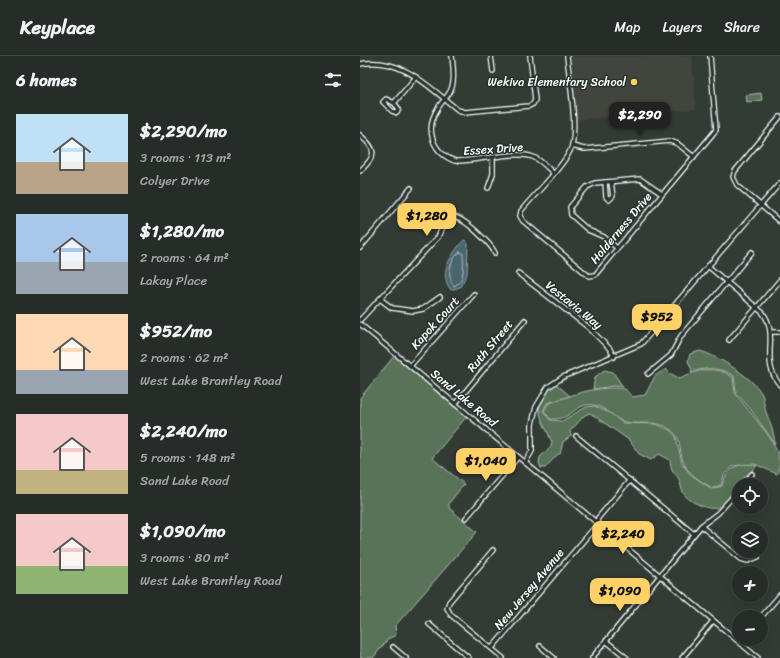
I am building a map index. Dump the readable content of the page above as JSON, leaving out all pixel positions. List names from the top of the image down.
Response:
{
  "streets": {
    "street": [
      "Essex Drive",
      "Holderness Drive",
      "Vestavia Way",
      "Kapok Court",
      "Ruth Street",
      "Sand Lake Road",
      "New Jersey Avenue"
    ]
  },
  "crossings": [
    ["Essex Drive", "Holderness Drive"],
    ["Kapok Court", "Sand Lake Road"],
    ["Ruth Street", "Sand Lake Road"],
    ["Sand Lake Road", "New Jersey Avenue"]
  ],
  "places": ["Wekiva Elementary School"],
  "page": {
    "header": "Keyplace",
    "nav": ["Map", "Layers", "Share"],
    "heading": "6 homes",
    "price": [
      "$2,290",
      "$1,280",
      "$952",
      "$1,040",
      "$2,240",
      "$1,090"
    ],
    "list": [
      {
        "name": "$2,290/mo",
        "note": "3 rooms · 113 m² · Colyer Drive"
      },
      {
        "name": "$1,280/mo",
        "note": "2 rooms · 64 m² · Lakay Place"
      },
      {
        "name": "$952/mo",
        "note": "2 rooms · 62 m² · West Lake Brantley Road"
      },
      {
        "name": "$2,240/mo",
        "note": "5 rooms · 148 m² · Sand Lake Road"
      },
      {
        "name": "$1,090/mo",
        "note": "3 rooms · 80 m² · West Lake Brantley Road"
      }
    ],
    "map_buttons": ["+", "−"]
  }
}
